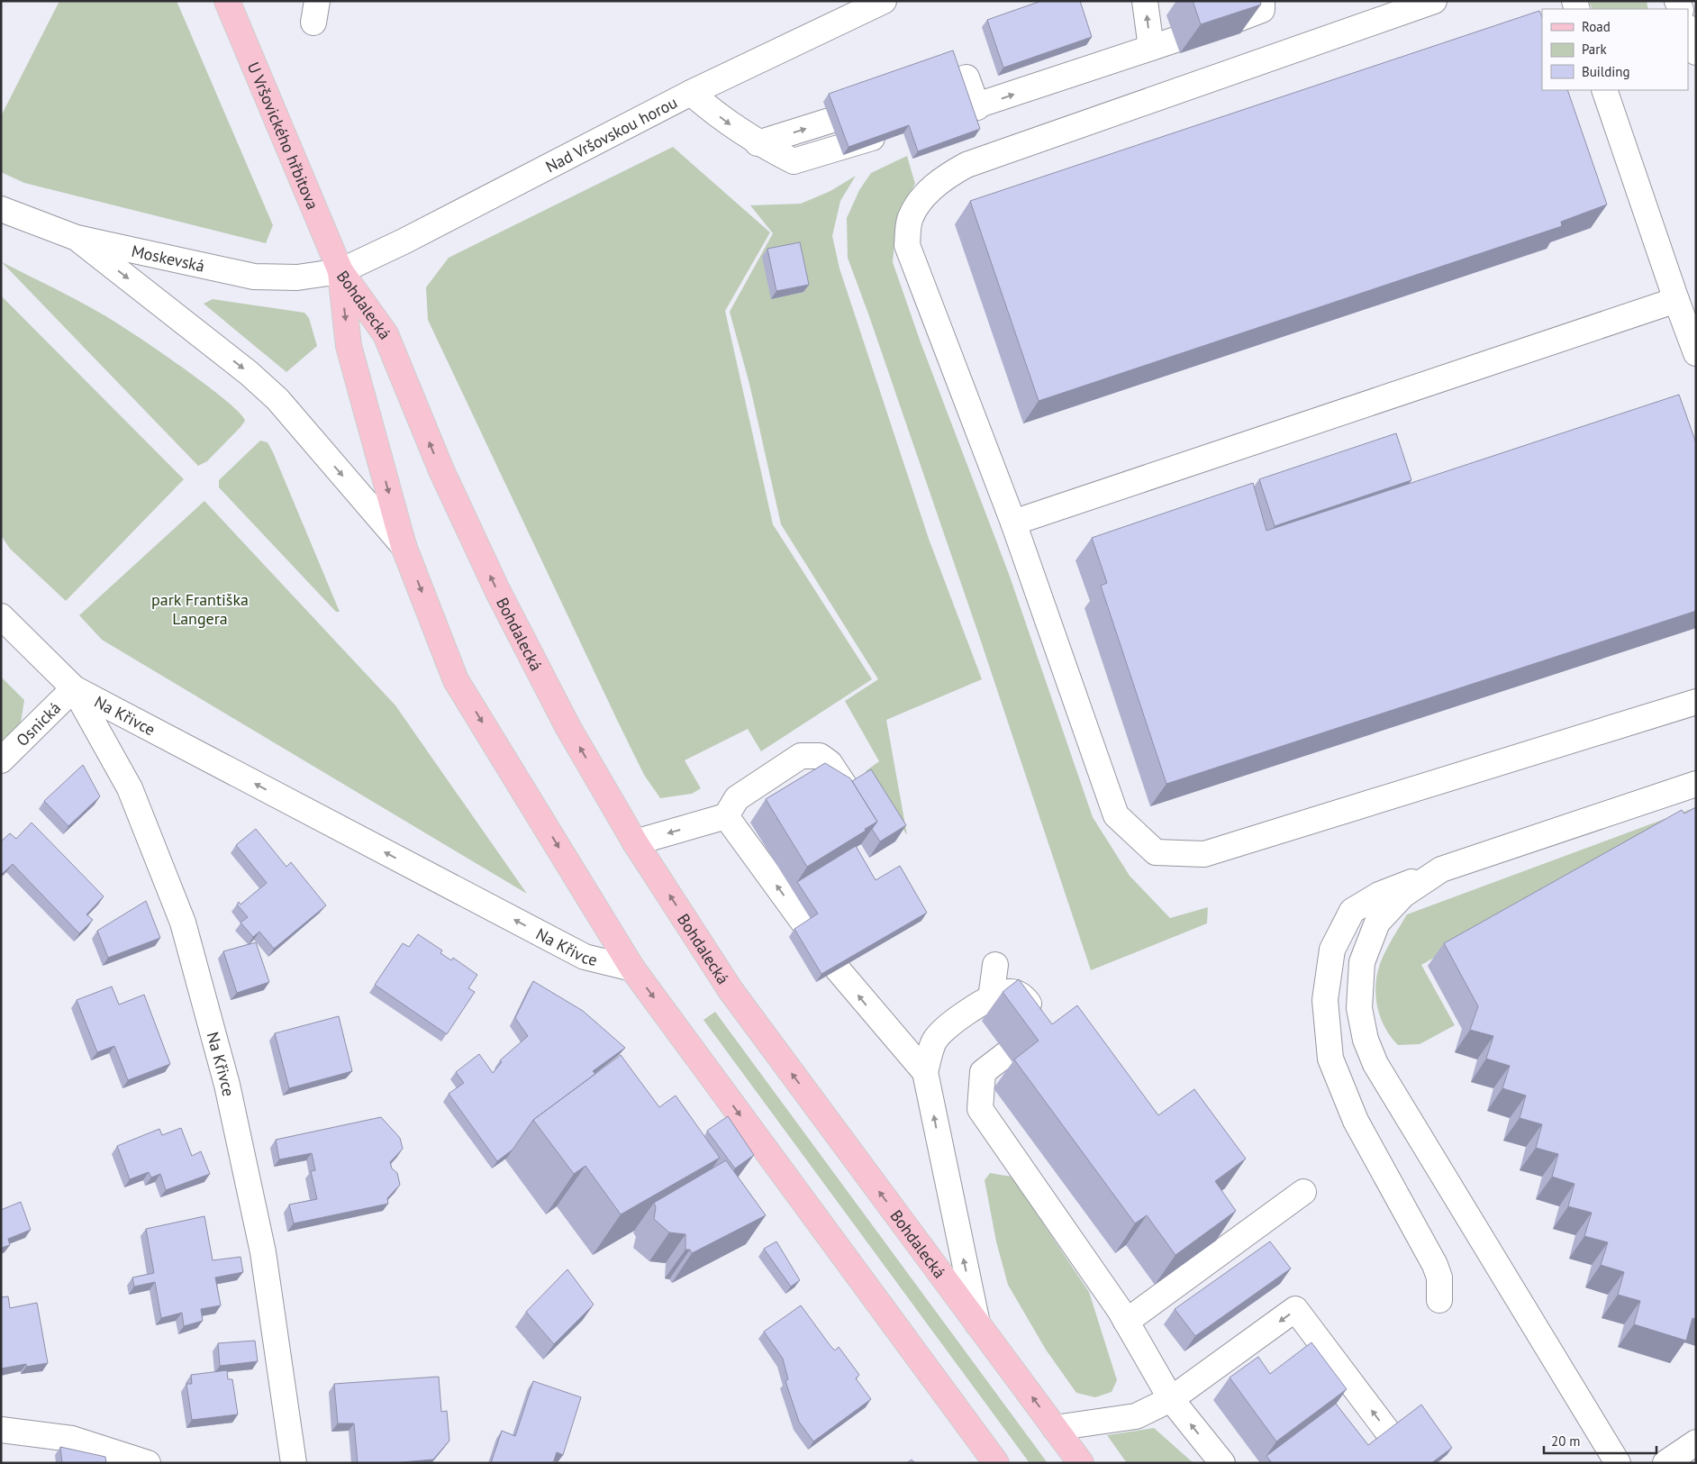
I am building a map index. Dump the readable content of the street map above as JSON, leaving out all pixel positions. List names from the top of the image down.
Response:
{
  "streets": {
    "main road": ["U Vršovického hřbitova", "Bohdalecká"],
    "street": [
      "Nad Vršovskou horou",
      "Moskevská",
      "Na Křivce",
      "Osnická"
    ]
  },
  "crossings": [
    ["Nad Vršovskou horou", "U Vršovického hřbitova"],
    ["Nad Vršovskou horou", "Moskevská"],
    ["Nad Vršovskou horou", "Bohdalecká"],
    ["U Vršovického hřbitova", "Moskevská"],
    ["U Vršovického hřbitova", "Bohdalecká"],
    ["Moskevská", "Bohdalecká"],
    ["Bohdalecká", "Na Křivce"],
    ["Na Křivce", "Osnická"]
  ],
  "one_way": ["Na Křivce"],
  "parks": ["park Františka Langera"],
  "legend": ["Road", "Park", "Building"],
  "scale_bar": "20 m"
}
